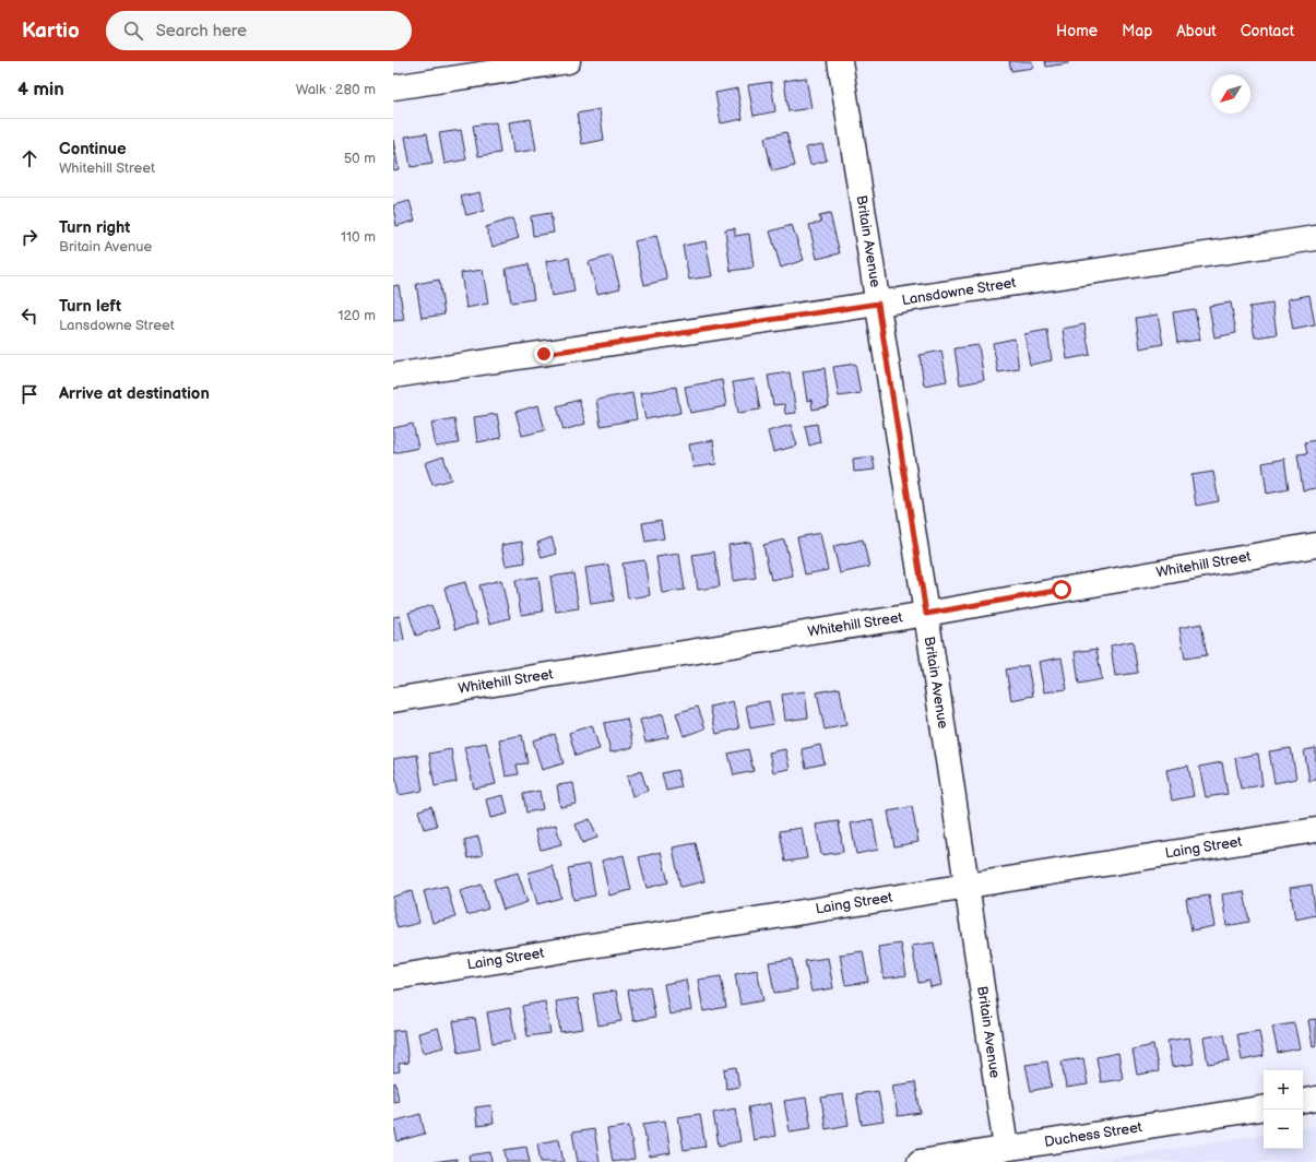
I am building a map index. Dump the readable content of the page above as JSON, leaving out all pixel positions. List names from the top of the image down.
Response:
{
  "streets": {
    "street": [
      "Britain Avenue",
      "Lansdowne Street",
      "Whitehill Street",
      "Laing Street",
      "Duchess Street"
    ]
  },
  "crossings": [
    ["Britain Avenue", "Lansdowne Street"],
    ["Britain Avenue", "Whitehill Street"],
    ["Britain Avenue", "Laing Street"],
    ["Britain Avenue", "Duchess Street"]
  ],
  "north": "bottom left",
  "page": {
    "header": "Kartio",
    "search": "Search here",
    "nav": [
      "Home",
      "Map",
      "About",
      "Contact"
    ],
    "heading": ["4 min", "Walk · 280 m"],
    "list": [
      ["Continue", "Whitehill Street", "50 m"],
      ["Turn right", "Britain Avenue", "110 m"],
      ["Turn left", "Lansdowne Street", "120 m"],
      "Arrive at destination"
    ],
    "map_buttons": ["+", "−"]
  }
}
